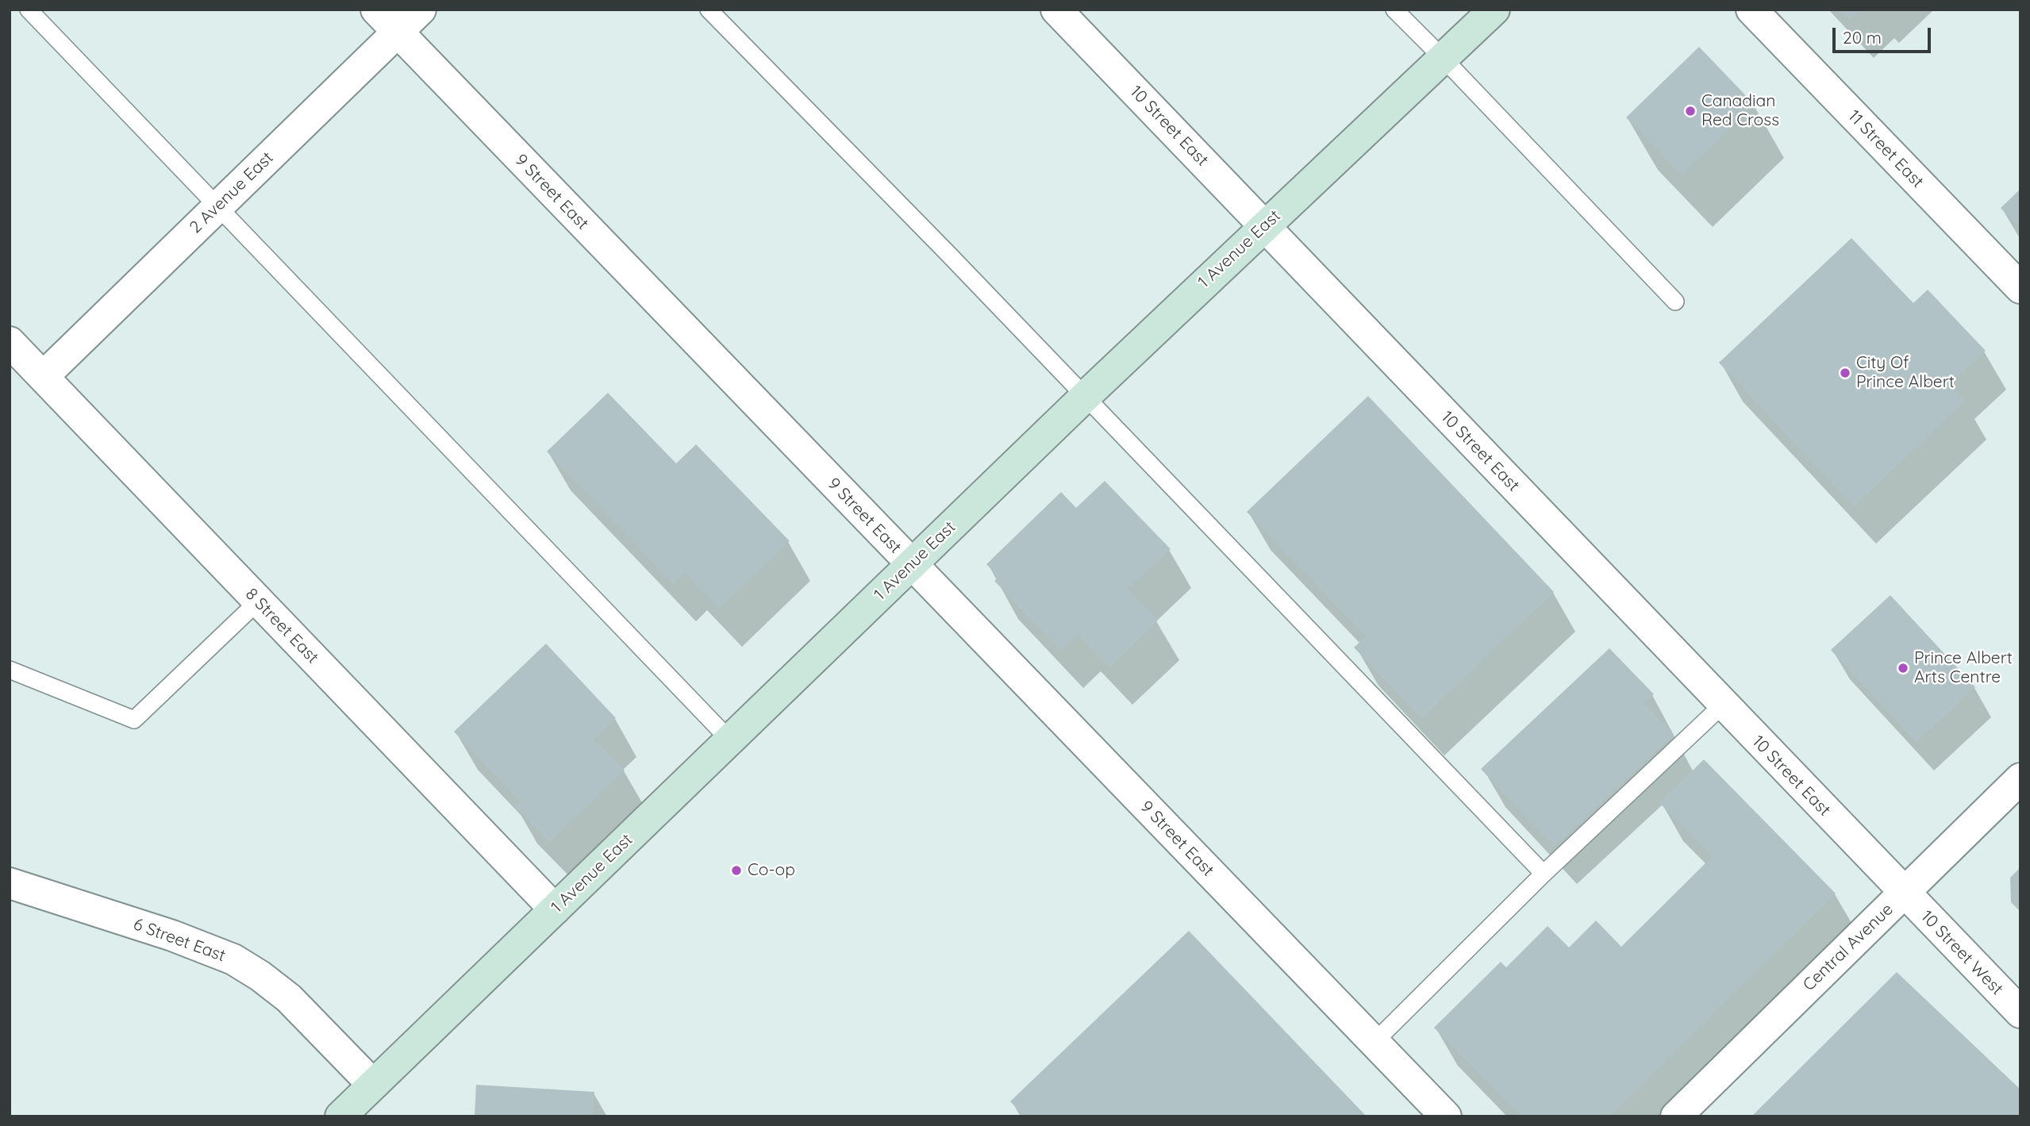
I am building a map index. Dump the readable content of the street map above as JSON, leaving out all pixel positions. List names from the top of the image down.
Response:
{
  "streets": {
    "street": [
      "10 Street East",
      "11 Street East",
      "9 Street East",
      "2 Avenue East",
      "1 Avenue East",
      "8 Street East",
      "6 Street East",
      "Central Avenue",
      "10 Street West"
    ]
  },
  "crossings": [
    ["10 Street East", "1 Avenue East"],
    ["10 Street East", "Central Avenue"],
    ["10 Street East", "10 Street West"],
    ["9 Street East", "2 Avenue East"],
    ["9 Street East", "1 Avenue East"],
    ["2 Avenue East", "8 Street East"],
    ["1 Avenue East", "8 Street East"],
    ["1 Avenue East", "6 Street East"],
    ["Central Avenue", "10 Street West"]
  ],
  "places": [
    "Canadian Red Cross",
    "City Of Prince Albert",
    "Prince Albert Arts Centre",
    "Co-op"
  ],
  "scale_bar": "20 m"
}
